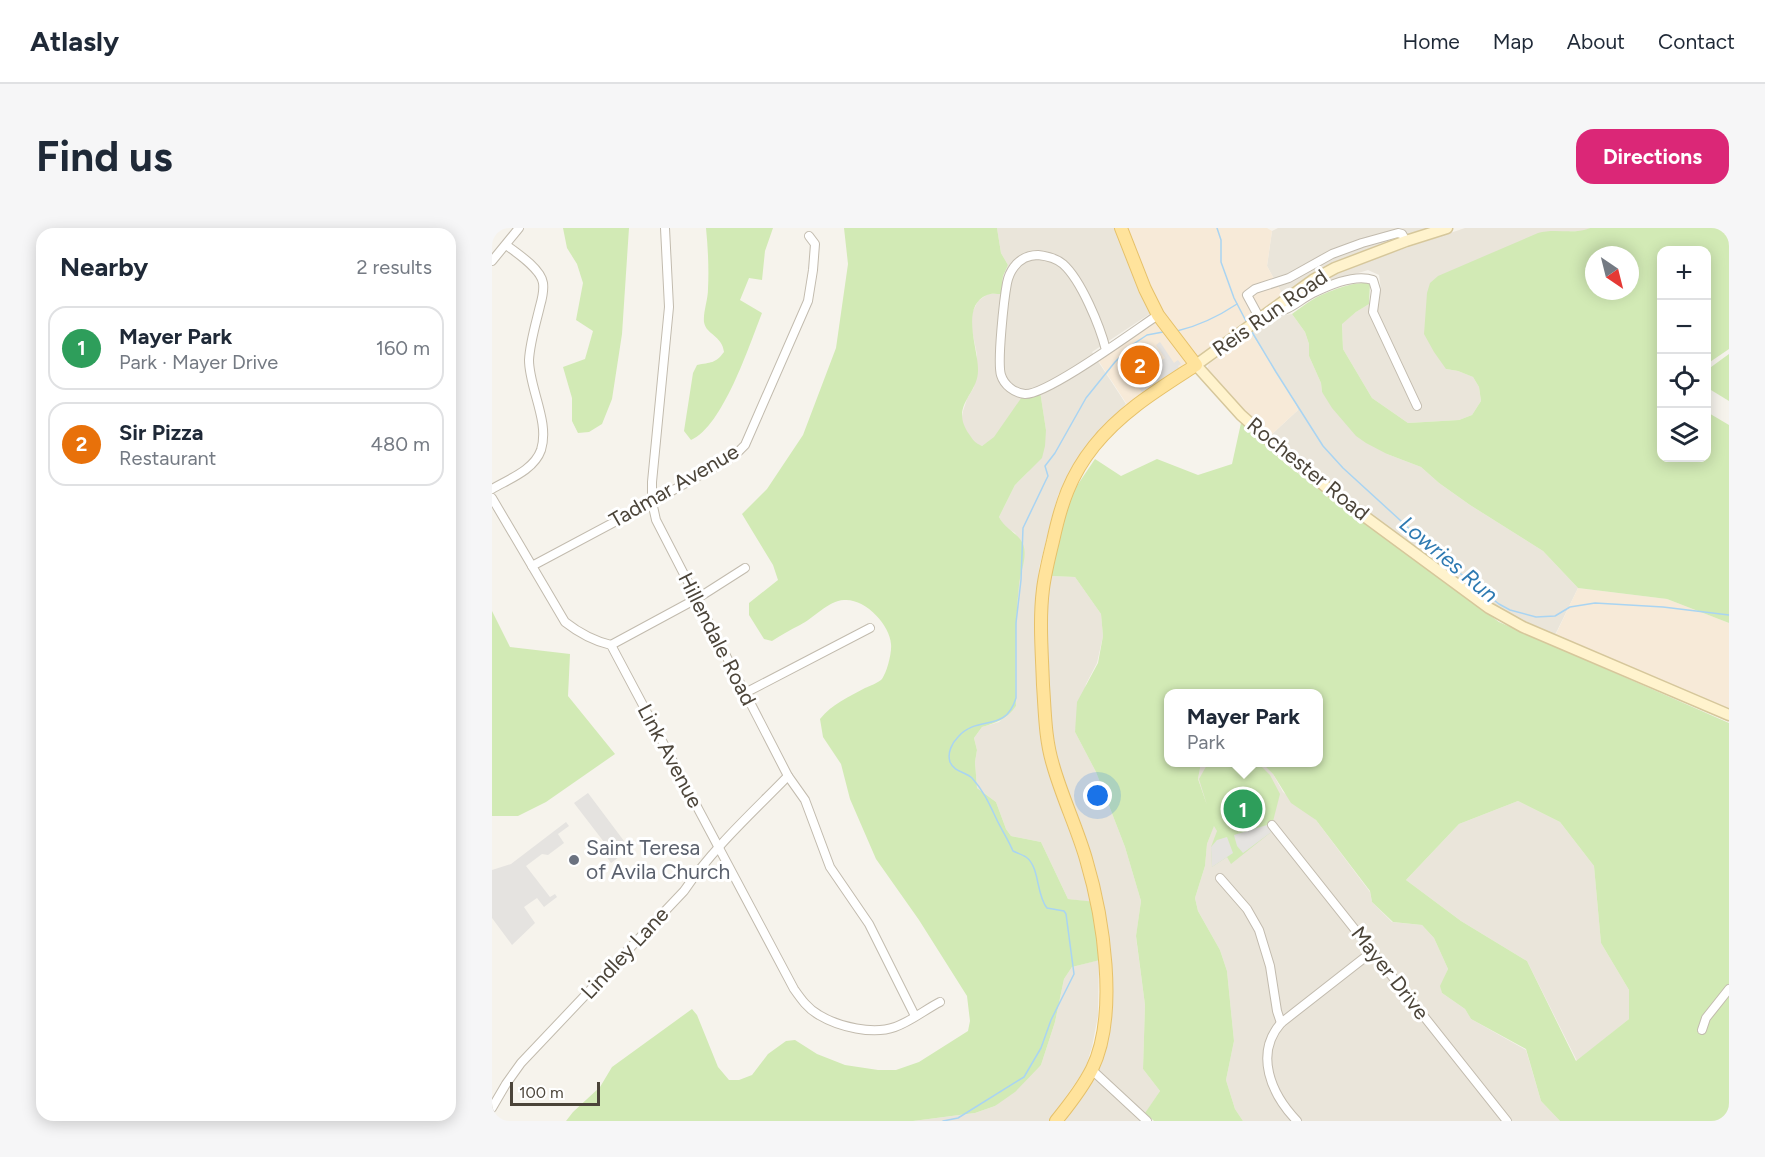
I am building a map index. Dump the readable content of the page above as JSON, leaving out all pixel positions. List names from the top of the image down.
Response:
{
  "streets": {
    "main road": ["Rochester Road"],
    "street": [
      "Reis Run Road",
      "Tadmar Avenue",
      "Hillendale Road",
      "Link Avenue",
      "Lindley Lane",
      "Mayer Drive"
    ]
  },
  "crossings": [
    ["Reis Run Road", "Rochester Road"],
    ["Tadmar Avenue", "Hillendale Road"],
    ["Hillendale Road", "Link Avenue"],
    ["Hillendale Road", "Lindley Lane"],
    ["Link Avenue", "Lindley Lane"]
  ],
  "water": ["Lowries Run"],
  "places": ["Saint Teresa of Avila Church"],
  "scale_bar": "100 m",
  "north": "bottom right",
  "page": {
    "header": "Atlasly",
    "nav": [
      "Home",
      "Map",
      "About",
      "Contact"
    ],
    "buttons": "Directions",
    "title": "Find us",
    "heading": ["Nearby", "2 results"],
    "map_buttons": ["+", "−"],
    "list": [
      {
        "mark": "1",
        "name": "Mayer Park",
        "note": "Park · Mayer Drive",
        "value": "160 m"
      },
      {
        "mark": "2",
        "name": "Sir Pizza",
        "note": "Restaurant",
        "value": "480 m"
      }
    ],
    "pins": ["2", "1"],
    "popup": ["Mayer Park", "Park"],
    "scale": "100 m"
  }
}
